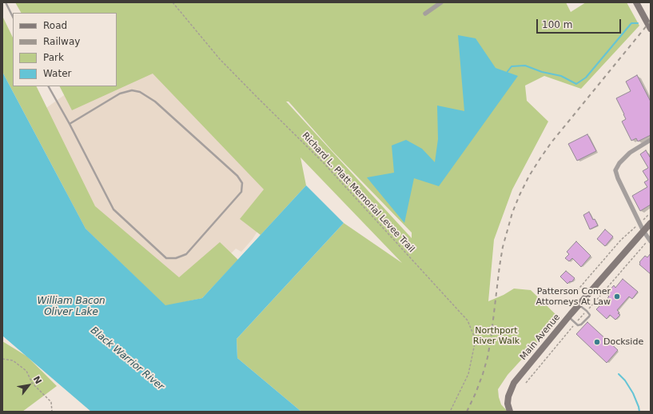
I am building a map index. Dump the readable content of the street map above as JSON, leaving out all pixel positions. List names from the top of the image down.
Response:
{
  "streets": {
    "main road": ["Main Avenue"],
    "path": ["Richard L. Platt Memorial Levee Trail"]
  },
  "water": ["William Bacon Oliver Lake", "Black Warrior River"],
  "parks": ["Northport River Walk"],
  "places": ["Patterson Comer Attorneys At Law", "Dockside"],
  "legend": [
    "Road",
    "Railway",
    "Park",
    "Water"
  ],
  "scale_bar": "100 m",
  "north": "top right"
}
